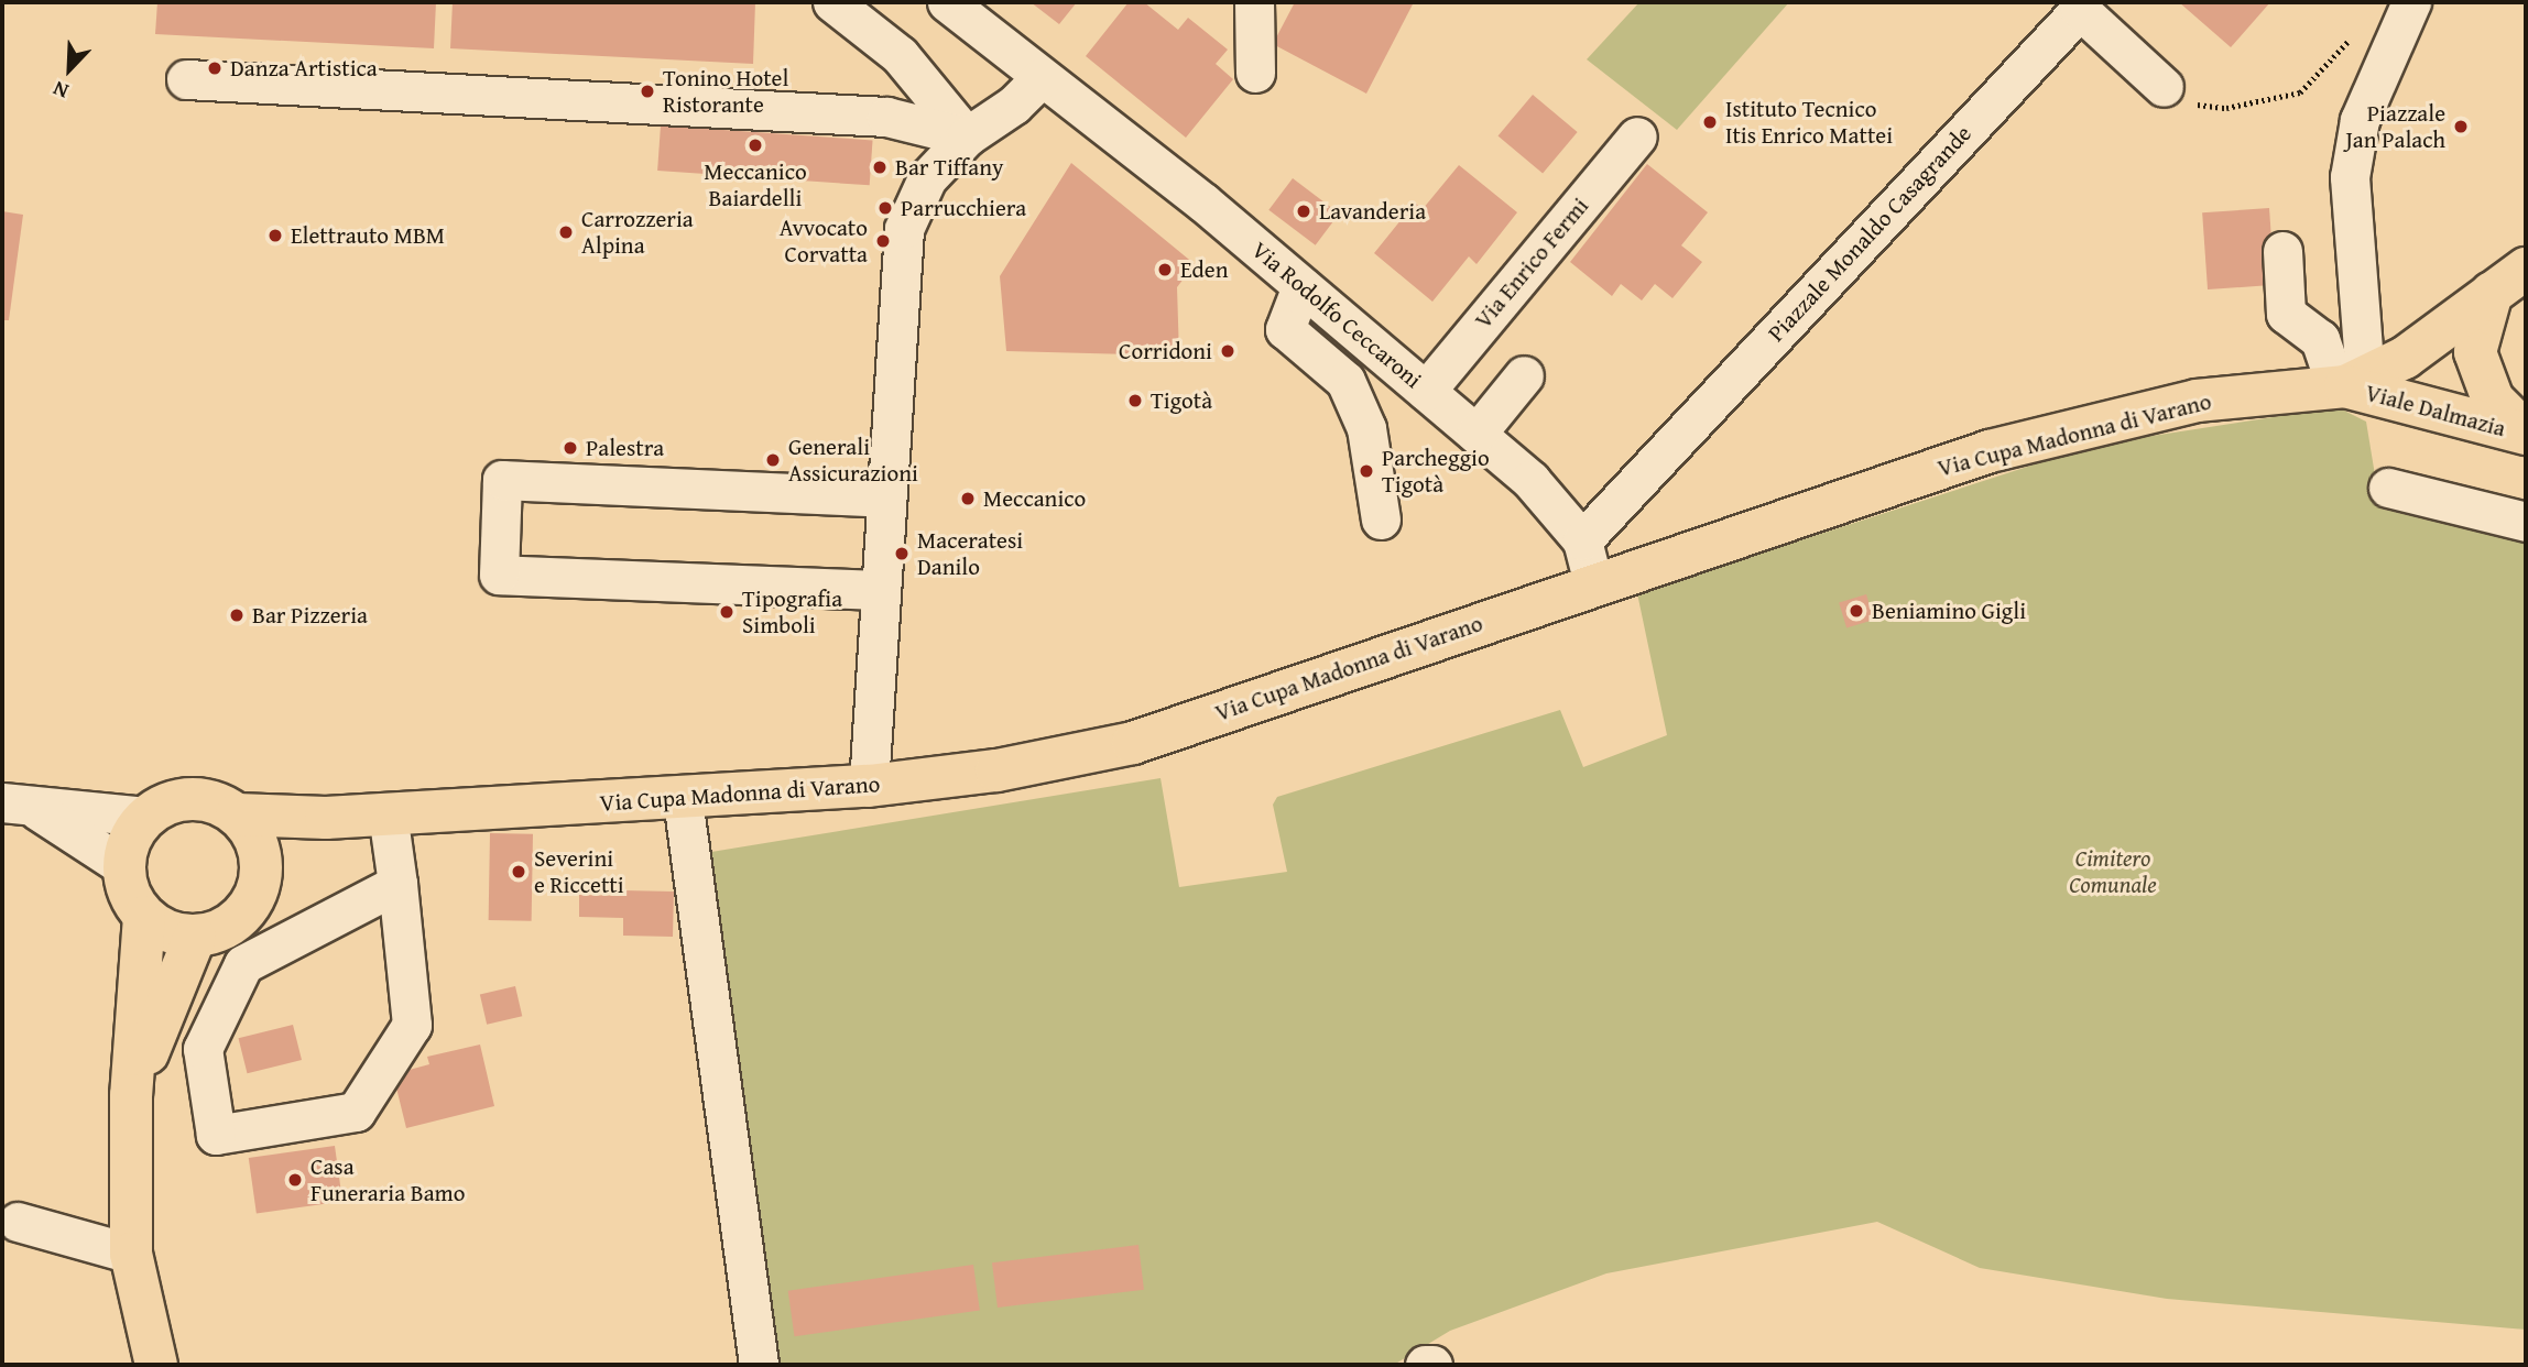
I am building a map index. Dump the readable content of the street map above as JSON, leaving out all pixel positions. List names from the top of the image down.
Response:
{
  "streets": {
    "main road": ["Viale Dalmazia", "Via Cupa Madonna di Varano"],
    "street": ["Piazzale Monaldo Casagrande", "Via Enrico Fermi", "Via Rodolfo Ceccaroni"]
  },
  "crossings": [
    ["Piazzale Monaldo Casagrande", "Via Rodolfo Ceccaroni"],
    ["Via Enrico Fermi", "Via Rodolfo Ceccaroni"],
    ["Via Rodolfo Ceccaroni", "Via Cupa Madonna di Varano"],
    ["Viale Dalmazia", "Via Cupa Madonna di Varano"]
  ],
  "parks": ["Cimitero Comunale"],
  "places": [
    "Danza Artistica",
    "Tonino Hotel Ristorante",
    "Istituto Tecnico Itis Enrico Mattei",
    "Piazzale Jan Palach",
    "Meccanico Baiardelli",
    "Bar Tiffany",
    "Parrucchiera",
    "Lavanderia",
    "Carrozzeria Alpina",
    "Elettrauto MBM",
    "Avvocato Corvatta",
    "Eden",
    "Corridoni",
    "Tigotà",
    "Palestra",
    "Generali Assicurazioni",
    "Parcheggio Tigotà",
    "Meccanico",
    "Maceratesi Danilo",
    "Beniamino Gigli",
    "Tipografia Simboli",
    "Bar Pizzeria",
    "Severini e Riccetti",
    "Casa Funeraria Bamo"
  ],
  "north": "bottom left"
}
